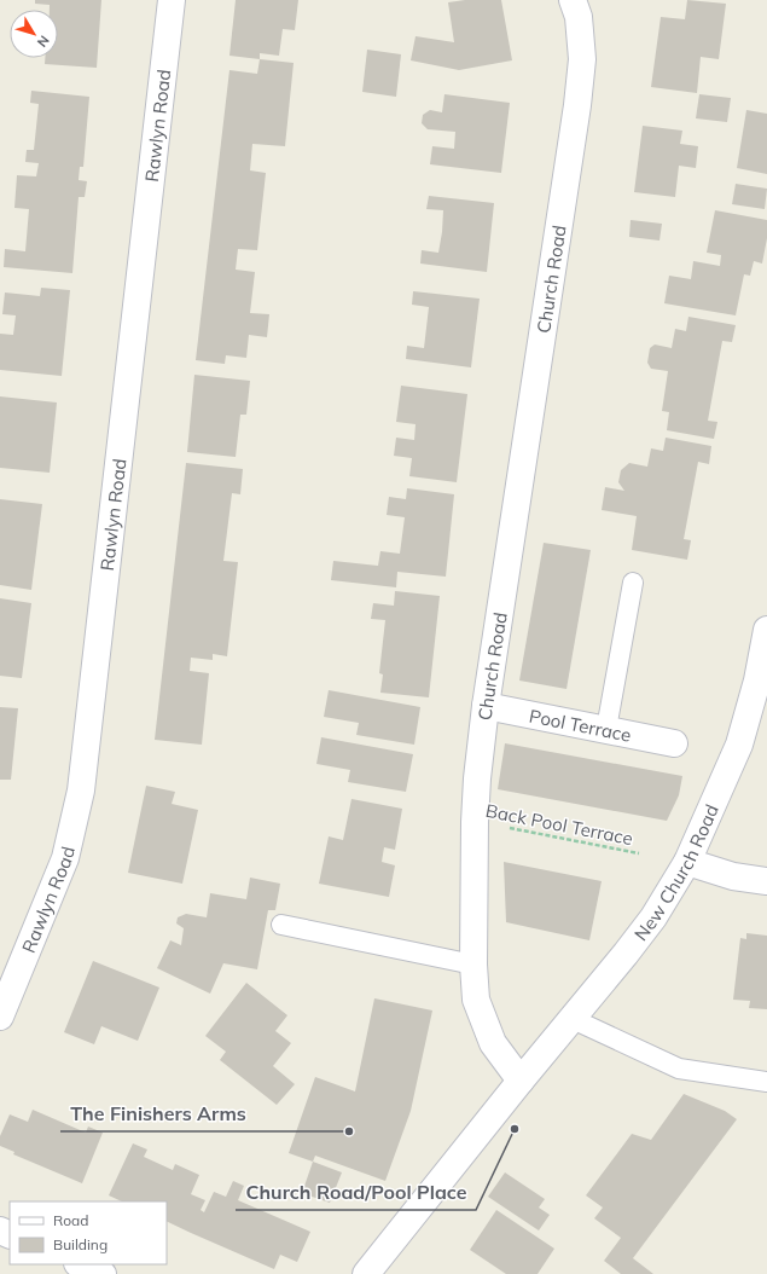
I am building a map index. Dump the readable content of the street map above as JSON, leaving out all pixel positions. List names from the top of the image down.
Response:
{
  "streets": {
    "street": [
      "Rawlyn Road",
      "Church Road",
      "Pool Terrace",
      "New Church Road"
    ],
    "path": ["Back Pool Terrace"]
  },
  "crossings": [
    ["Church Road", "Pool Terrace"],
    ["Church Road", "Back Pool Terrace"],
    ["Church Road", "New Church Road"]
  ],
  "places": ["Church Road/Pool Place", "The Finishers Arms"],
  "legend": ["Road", "Building"],
  "north": "bottom right"
}
